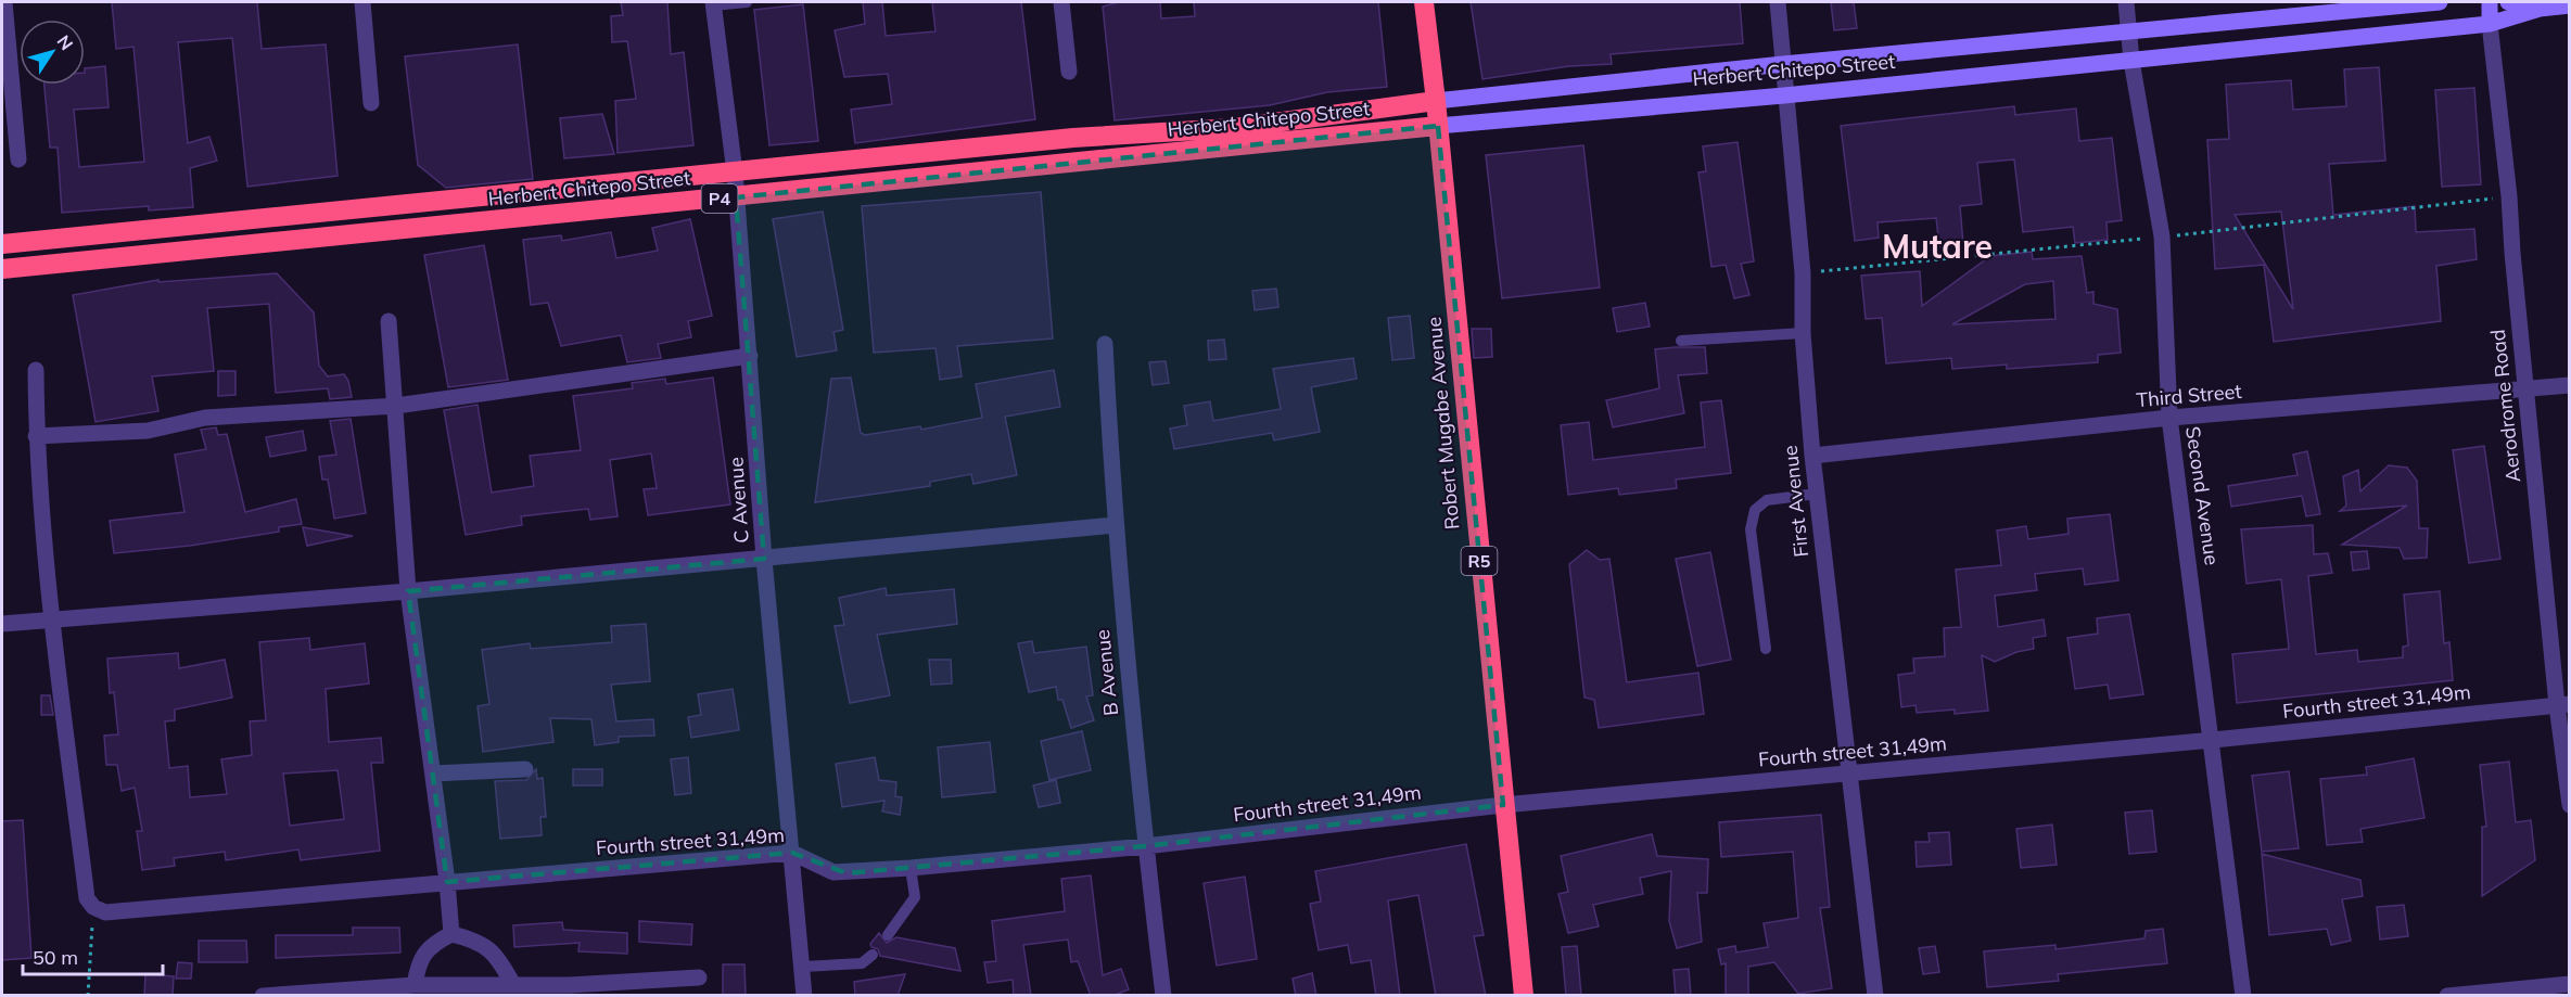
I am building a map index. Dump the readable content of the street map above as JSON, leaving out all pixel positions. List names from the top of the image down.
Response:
{
  "streets": {
    "highway": [
      "Herbert Chitepo Street",
      "P4",
      "Robert Mugabe Avenue",
      "R5"
    ],
    "main road": ["Aerodrome Road"],
    "street": [
      "Third Street",
      "Second Avenue",
      "C Avenue",
      "First Avenue",
      "B Avenue",
      "Fourth street 31,49m"
    ]
  },
  "crossings": [
    ["Herbert Chitepo Street", "Aerodrome Road"],
    ["Herbert Chitepo Street", "Robert Mugabe Avenue"],
    ["Herbert Chitepo Street", "Second Avenue"],
    ["Herbert Chitepo Street", "C Avenue"],
    ["Herbert Chitepo Street", "First Avenue"],
    ["Third Street", "Aerodrome Road"],
    ["Third Street", "Second Avenue"],
    ["Third Street", "First Avenue"],
    ["Aerodrome Road", "Fourth street 31,49m"],
    ["Robert Mugabe Avenue", "Fourth street 31,49m"],
    ["Second Avenue", "Fourth street 31,49m"],
    ["C Avenue", "Fourth street 31,49m"],
    ["First Avenue", "Fourth street 31,49m"],
    ["B Avenue", "Fourth street 31,49m"]
  ],
  "districts": ["Mutare"],
  "scale_bar": "50 m",
  "north": "top right"
}
